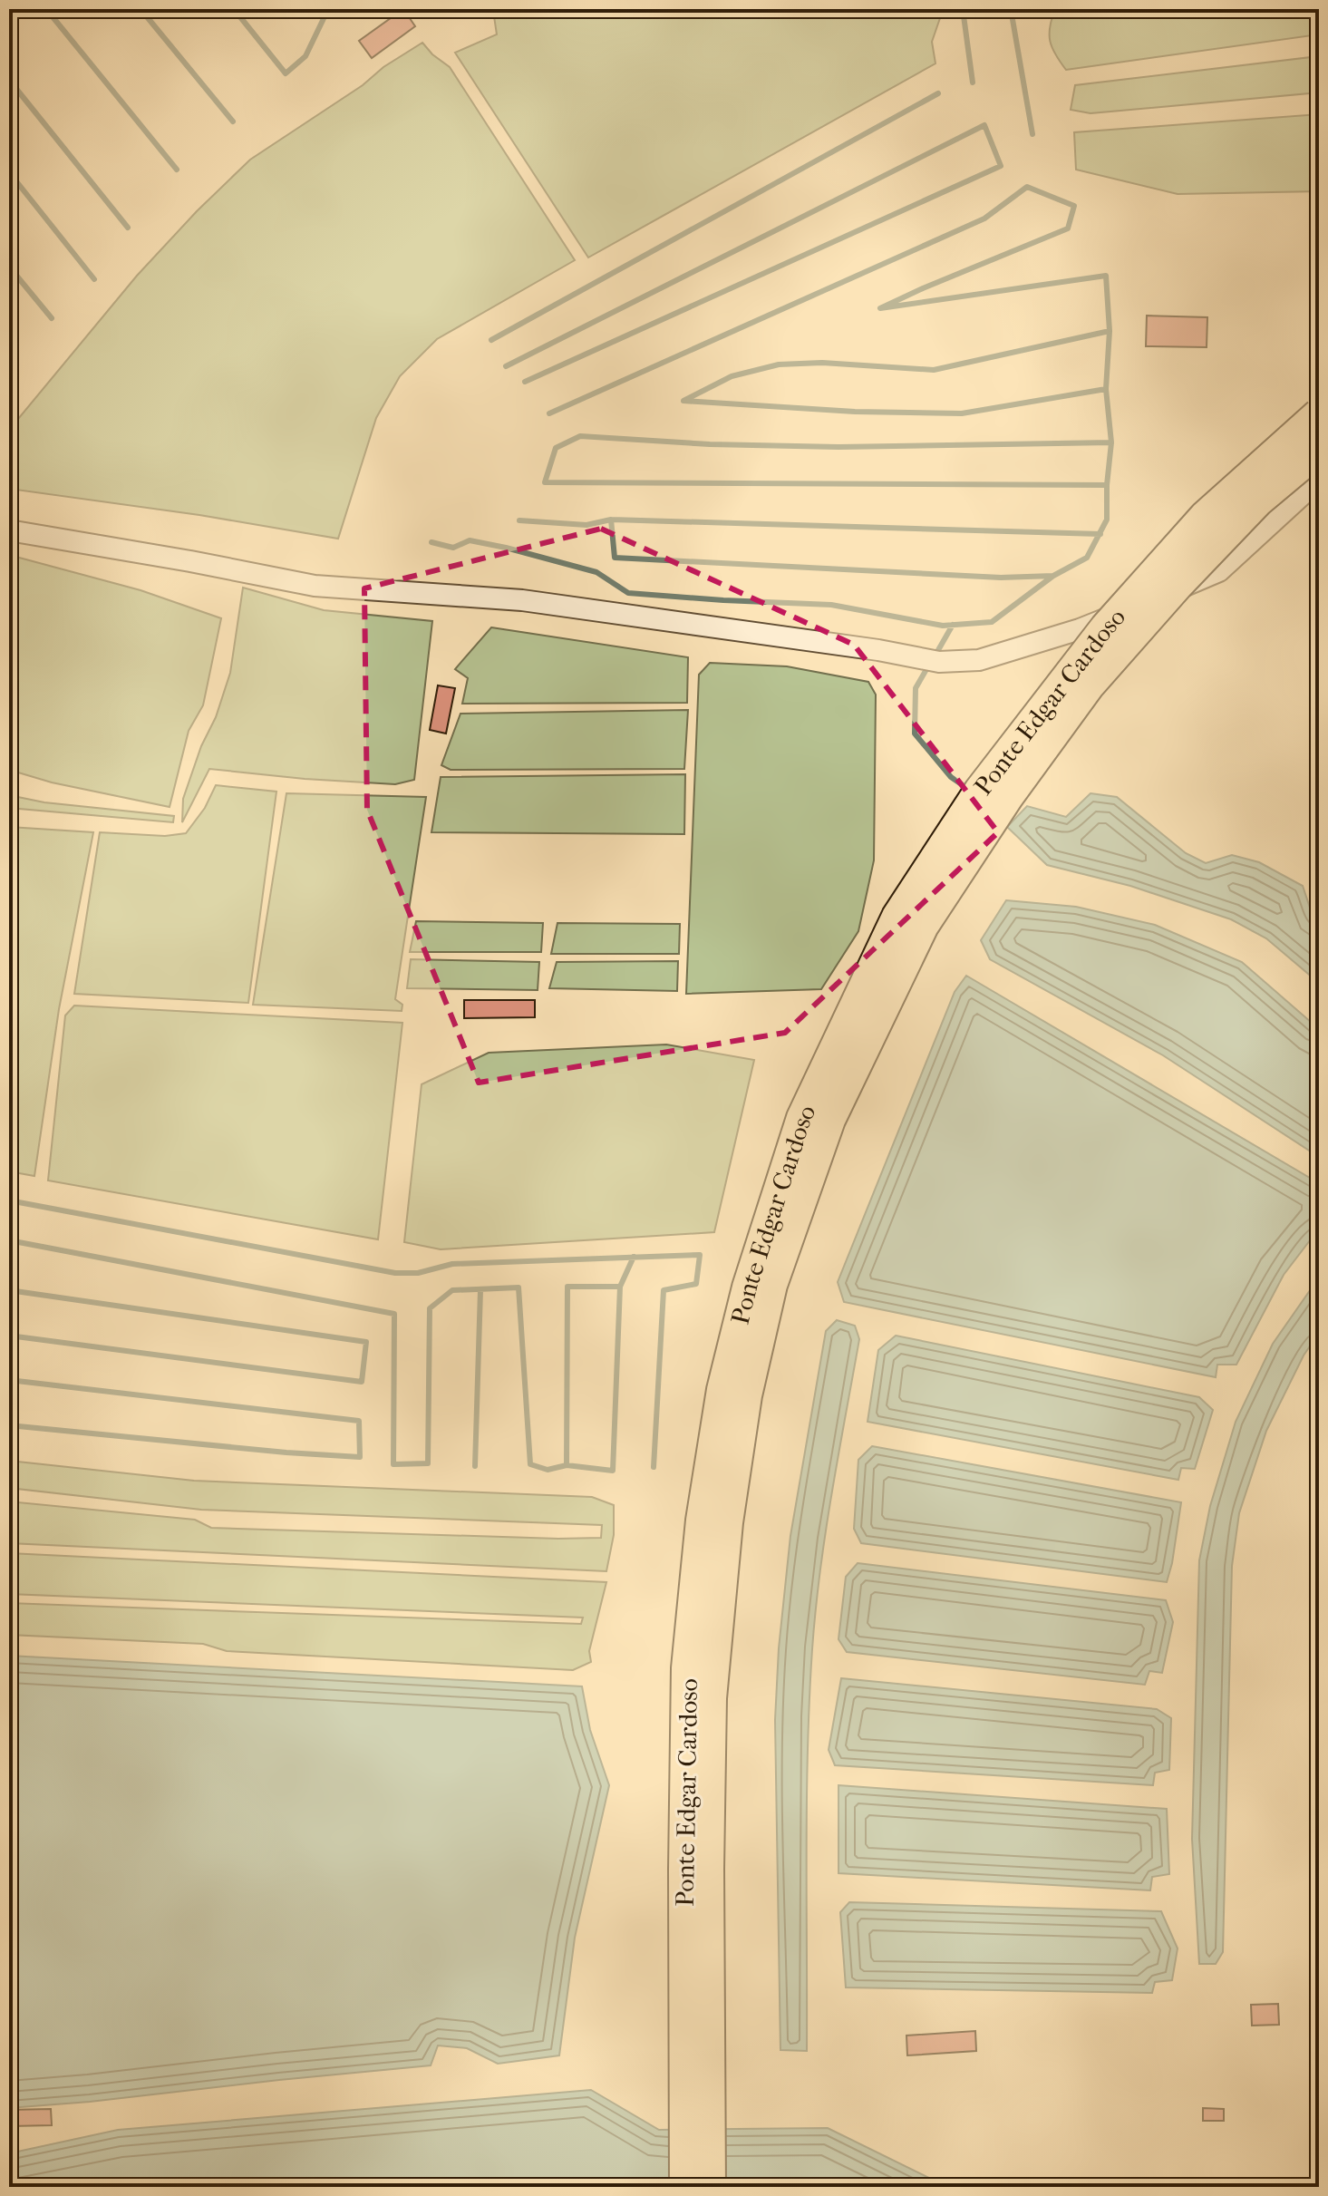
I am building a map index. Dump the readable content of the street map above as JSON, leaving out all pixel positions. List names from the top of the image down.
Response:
{
  "streets": {
    "main road": ["Ponte Edgar Cardoso"]
  }
}
